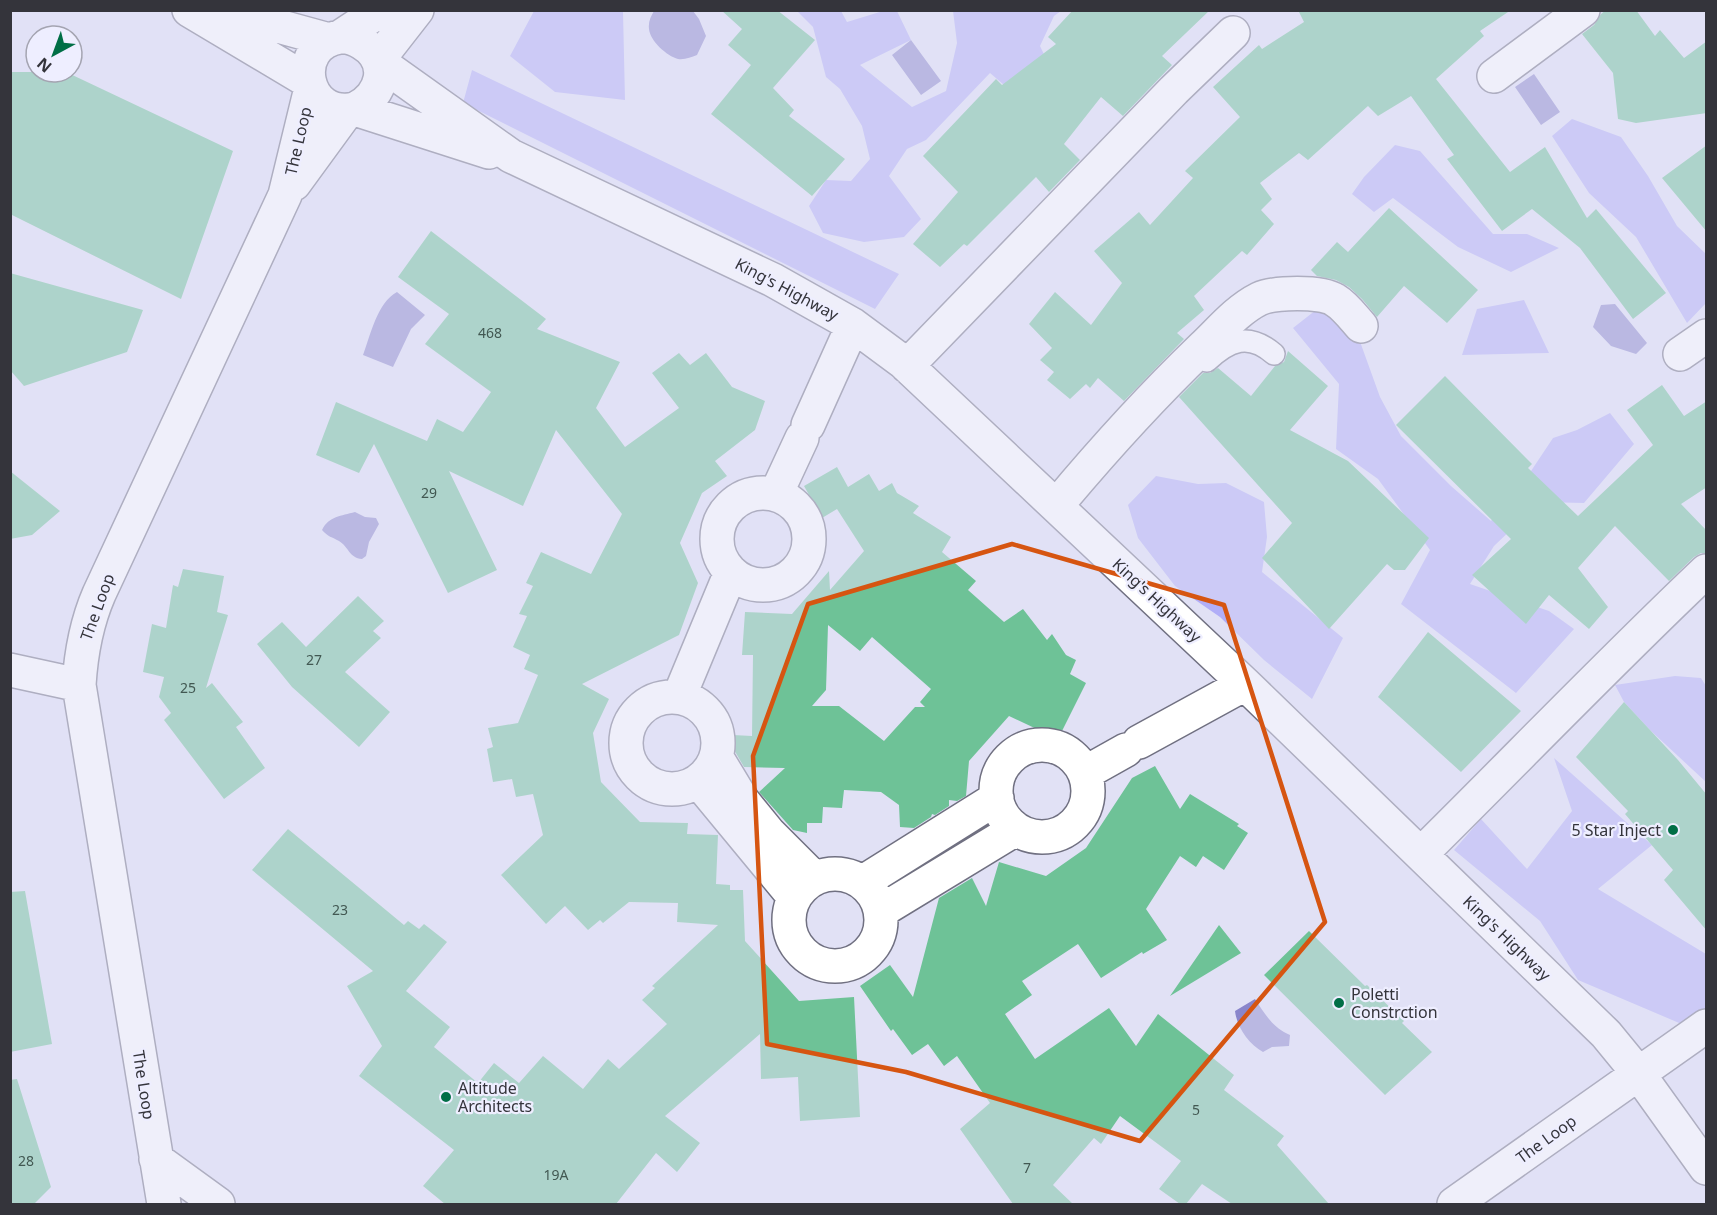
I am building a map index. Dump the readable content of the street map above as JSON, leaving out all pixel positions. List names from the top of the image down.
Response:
{
  "streets": {
    "street": ["The Loop", "King's Highway"]
  },
  "crossings": [
    ["The Loop", "King's Highway"]
  ],
  "places": ["5 Star Inject", "Poletti Constrction", "Altitude Architects"],
  "house_numbers": [
    "468",
    "29",
    "27",
    "25",
    "23",
    "5",
    "28",
    "7",
    "19A"
  ],
  "north": "bottom left"
}
